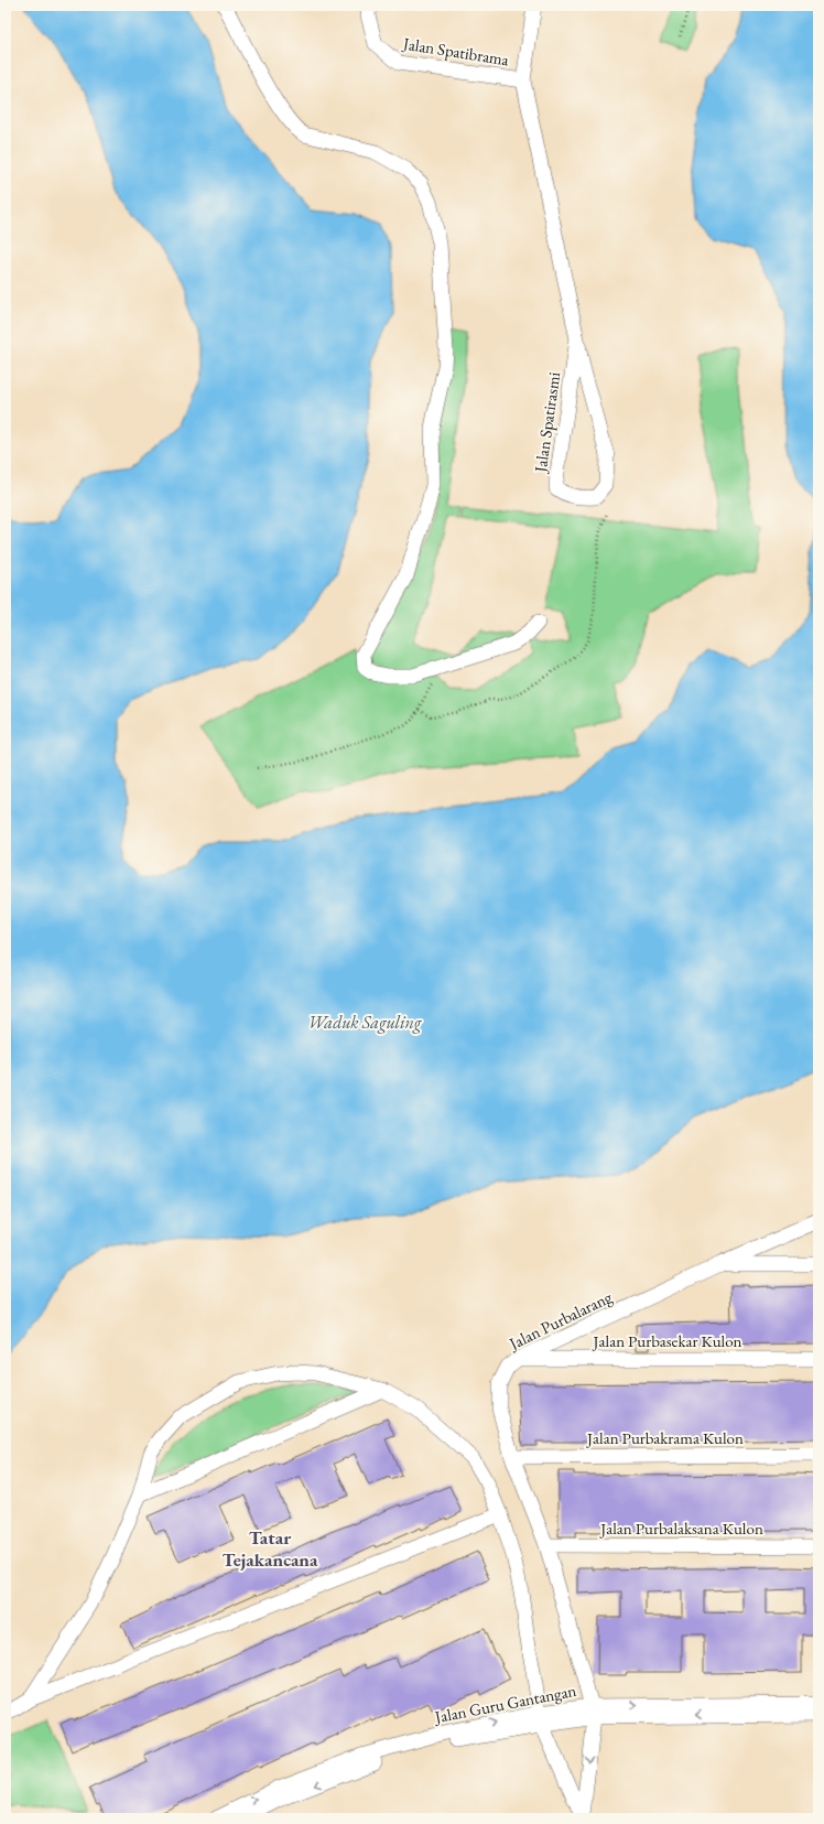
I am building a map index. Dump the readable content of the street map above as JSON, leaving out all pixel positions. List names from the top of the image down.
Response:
{
  "streets": {
    "street": [
      "Jalan Spatibrama",
      "Jalan Spatirasmi",
      "Jalan Purbalarang",
      "Jalan Purbasekar Kulon",
      "Jalan Purbakrama Kulon",
      "Jalan Purbalaksana Kulon",
      "Jalan Guru Gantangan"
    ]
  },
  "crossings": [
    ["Jalan Spatibrama", "Jalan Spatirasmi"],
    ["Jalan Purbalarang", "Jalan Purbasekar Kulon"],
    ["Jalan Purbalarang", "Jalan Purbakrama Kulon"],
    ["Jalan Purbalarang", "Jalan Purbalaksana Kulon"],
    ["Jalan Purbalarang", "Jalan Guru Gantangan"]
  ],
  "districts": ["Tatar Tejakancana"],
  "water": ["Waduk Saguling"]
}
